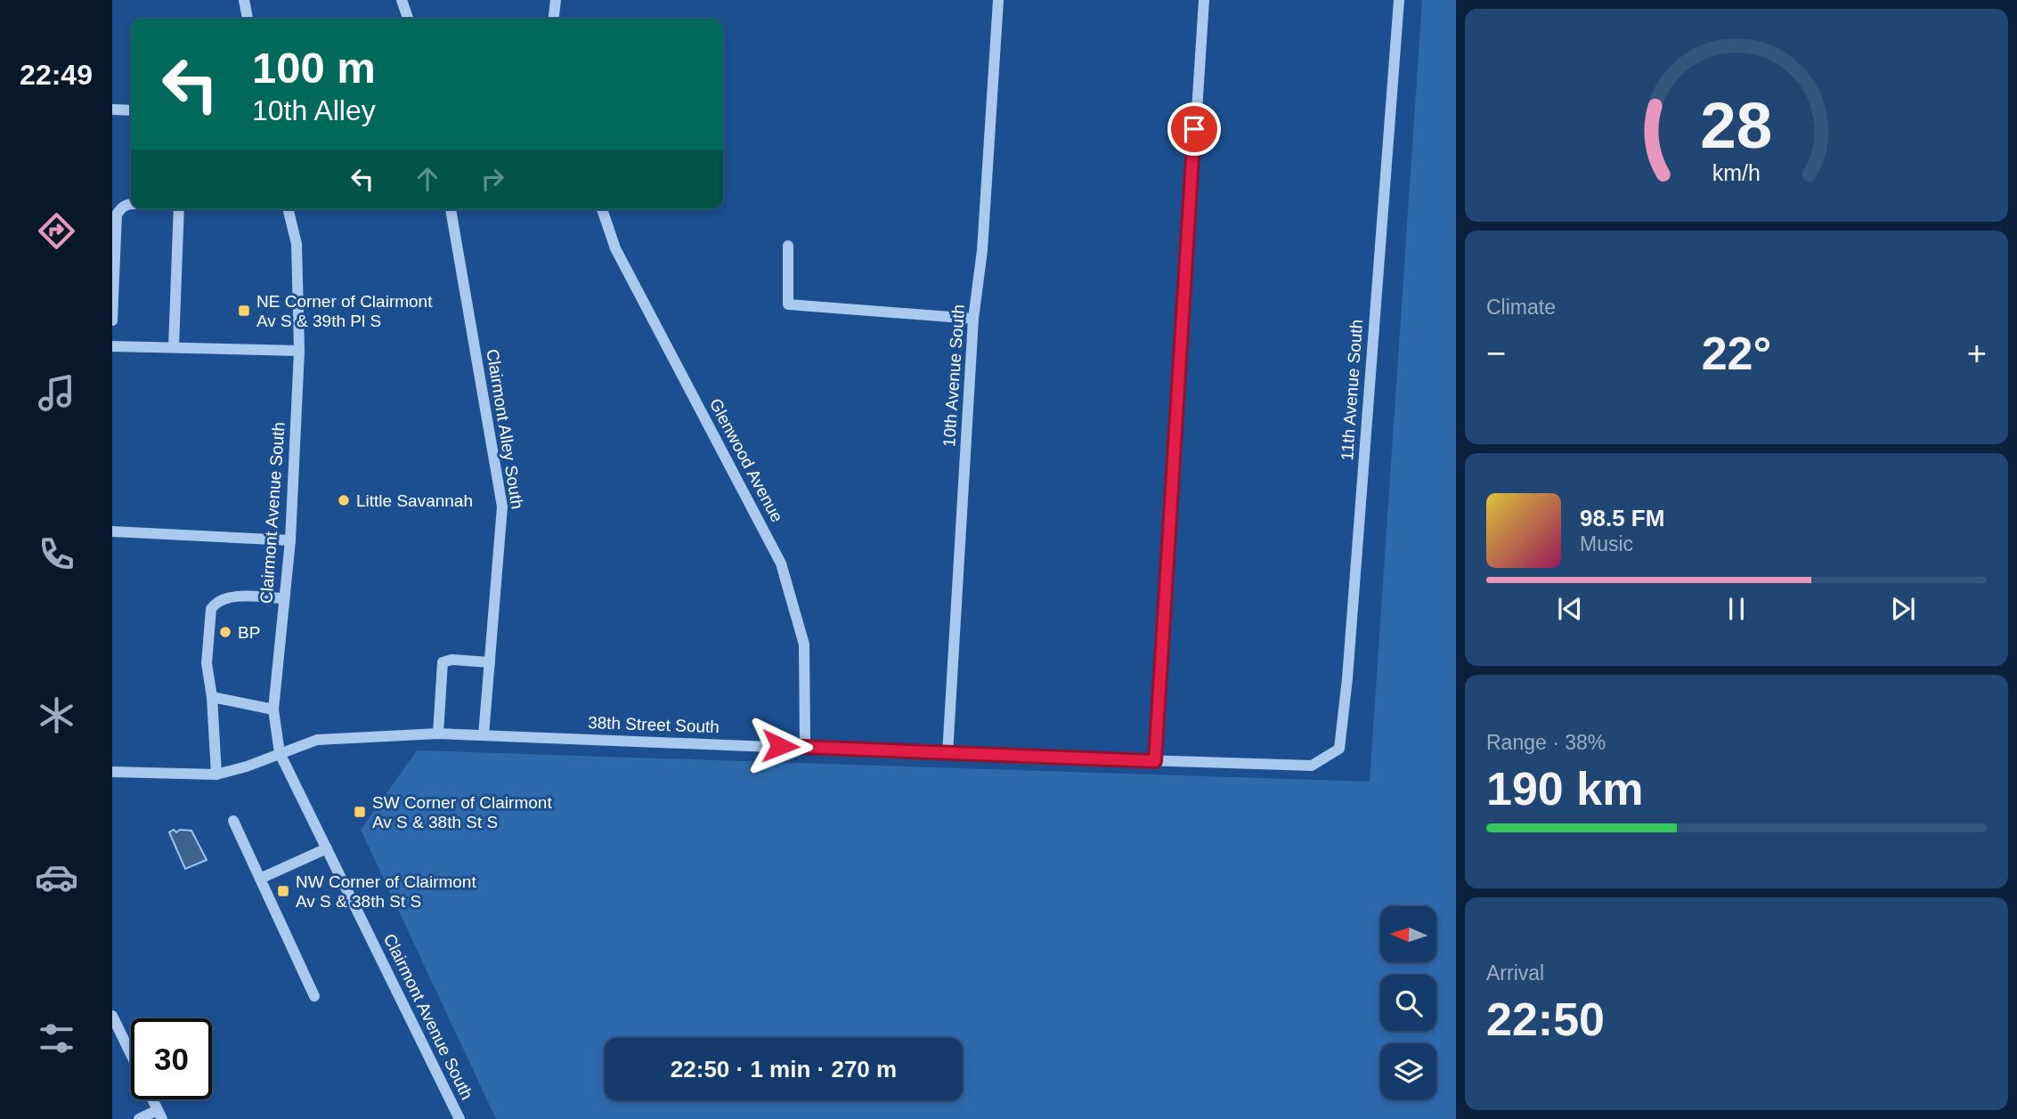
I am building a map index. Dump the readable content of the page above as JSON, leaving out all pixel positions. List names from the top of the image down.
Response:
{
  "streets": {
    "street": [
      "10th Avenue South",
      "11th Avenue South",
      "Clairmont Alley South",
      "Glenwood Avenue",
      "Clairmont Avenue South",
      "38th Street South"
    ]
  },
  "crossings": [
    ["10th Avenue South", "38th Street South"],
    ["11th Avenue South", "38th Street South"],
    ["Clairmont Alley South", "38th Street South"],
    ["Glenwood Avenue", "38th Street South"],
    ["Clairmont Avenue South", "38th Street South"]
  ],
  "places": {
    "transit": ["NE Corner of Clairmont Av S & 39th Pl S", "SW Corner of Clairmont Av S & 38th St S", "NW Corner of Clairmont Av S & 38th St S"],
    "other": ["Little Savannah", "BP"]
  },
  "north": "left",
  "page": {
    "tabs": "22:49",
    "turn": ["100 m", "10th Alley"],
    "tile": [
      "Climate",
      ["Range · 38%", "190 km"],
      ["Arrival", "22:50"]
    ],
    "heat": ["−", "22°", "+"],
    "song": ["98.5 FM", "Music"],
    "limit": "30",
    "trip": "22:50 · 1 min · 270 m",
    "gauge": ["28", "km/h"]
  }
}
